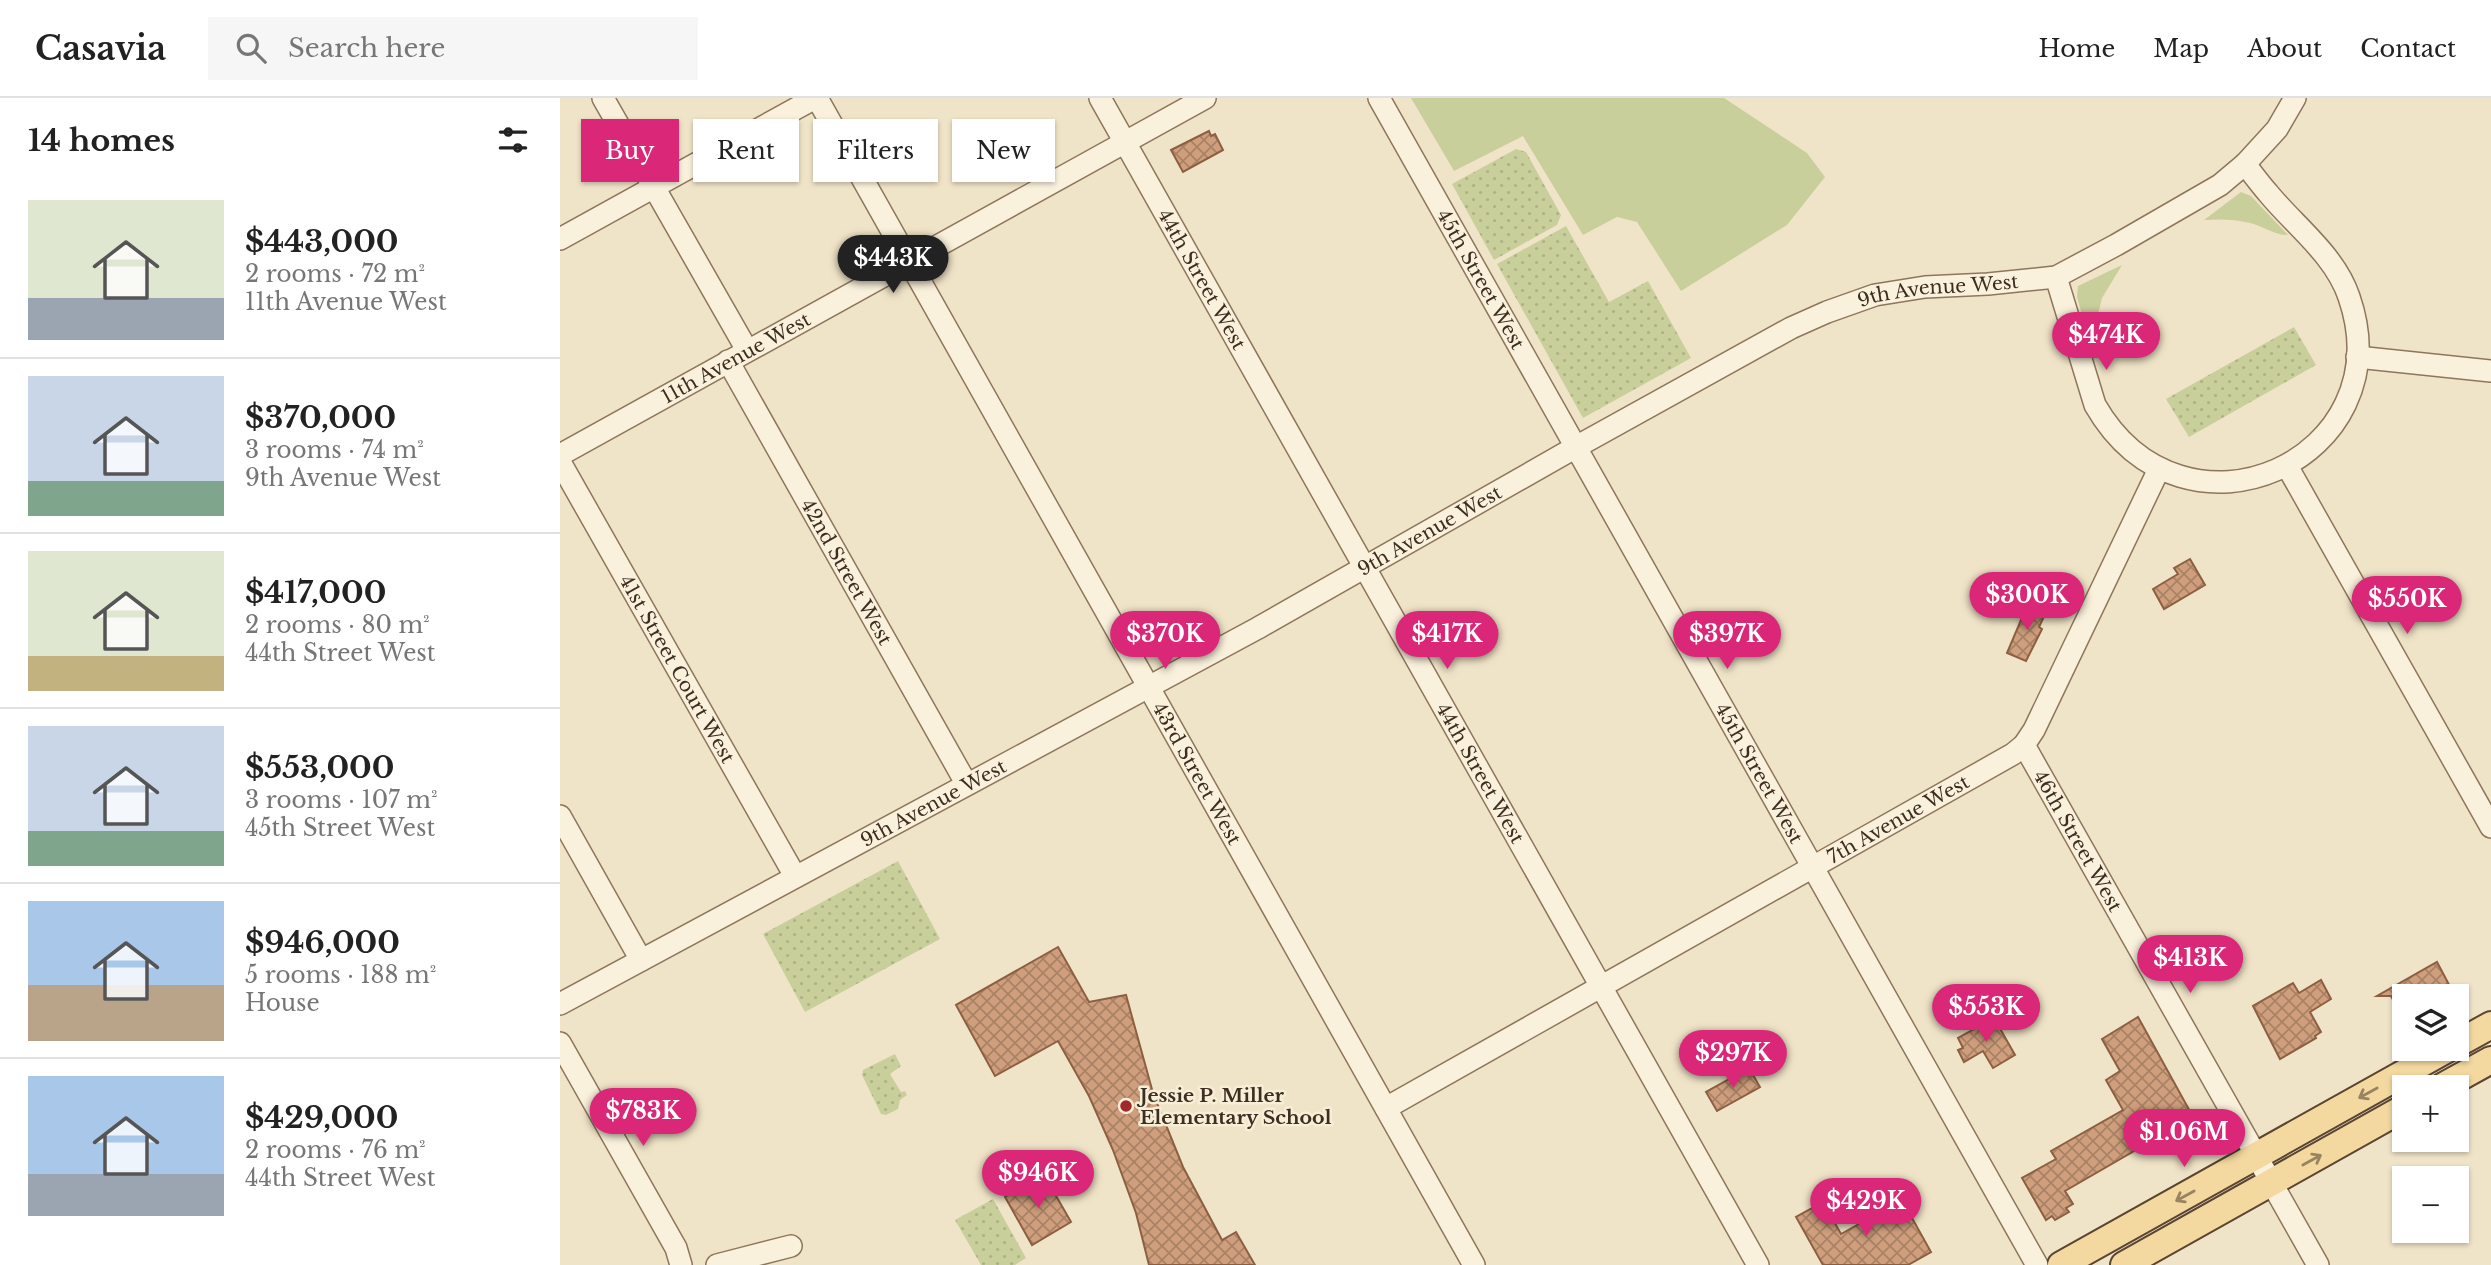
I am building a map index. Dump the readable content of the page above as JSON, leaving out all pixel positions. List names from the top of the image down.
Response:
{
  "streets": {
    "street": [
      "44th Street West",
      "45th Street West",
      "9th Avenue West",
      "11th Avenue West",
      "42nd Street West",
      "41st Street Court West",
      "43rd Street West",
      "7th Avenue West",
      "46th Street West"
    ]
  },
  "crossings": [
    ["44th Street West", "9th Avenue West"],
    ["44th Street West", "11th Avenue West"],
    ["44th Street West", "7th Avenue West"],
    ["45th Street West", "9th Avenue West"],
    ["45th Street West", "7th Avenue West"],
    ["9th Avenue West", "42nd Street West"],
    ["9th Avenue West", "41st Street Court West"],
    ["9th Avenue West", "43rd Street West"],
    ["11th Avenue West", "42nd Street West"],
    ["11th Avenue West", "43rd Street West"],
    ["43rd Street West", "7th Avenue West"],
    ["7th Avenue West", "46th Street West"]
  ],
  "places": ["Jessie P. Miller Elementary School"],
  "page": {
    "header": "Casavia",
    "search": "Search here",
    "nav": [
      "Home",
      "Map",
      "About",
      "Contact"
    ],
    "heading": "14 homes",
    "chip": [
      "Buy",
      "Rent",
      "Filters",
      "New"
    ],
    "list": [
      {
        "name": "$443,000",
        "note": "2 rooms · 72 m² · 11th Avenue West"
      },
      {
        "name": "$370,000",
        "note": "3 rooms · 74 m² · 9th Avenue West"
      },
      {
        "name": "$417,000",
        "note": "2 rooms · 80 m² · 44th Street West"
      },
      {
        "name": "$553,000",
        "note": "3 rooms · 107 m² · 45th Street West"
      },
      {
        "name": "$946,000",
        "note": "5 rooms · 188 m² · House"
      },
      {
        "name": "$429,000",
        "note": "2 rooms · 76 m² · 44th Street West"
      }
    ],
    "price": [
      "$443K",
      "$474K",
      "$300K",
      "$550K",
      "$370K",
      "$417K",
      "$397K",
      "$413K",
      "$553K",
      "$297K",
      "$783K",
      "$1.06M",
      "$946K",
      "$429K"
    ],
    "map_buttons": ["+", "−"]
  }
}
